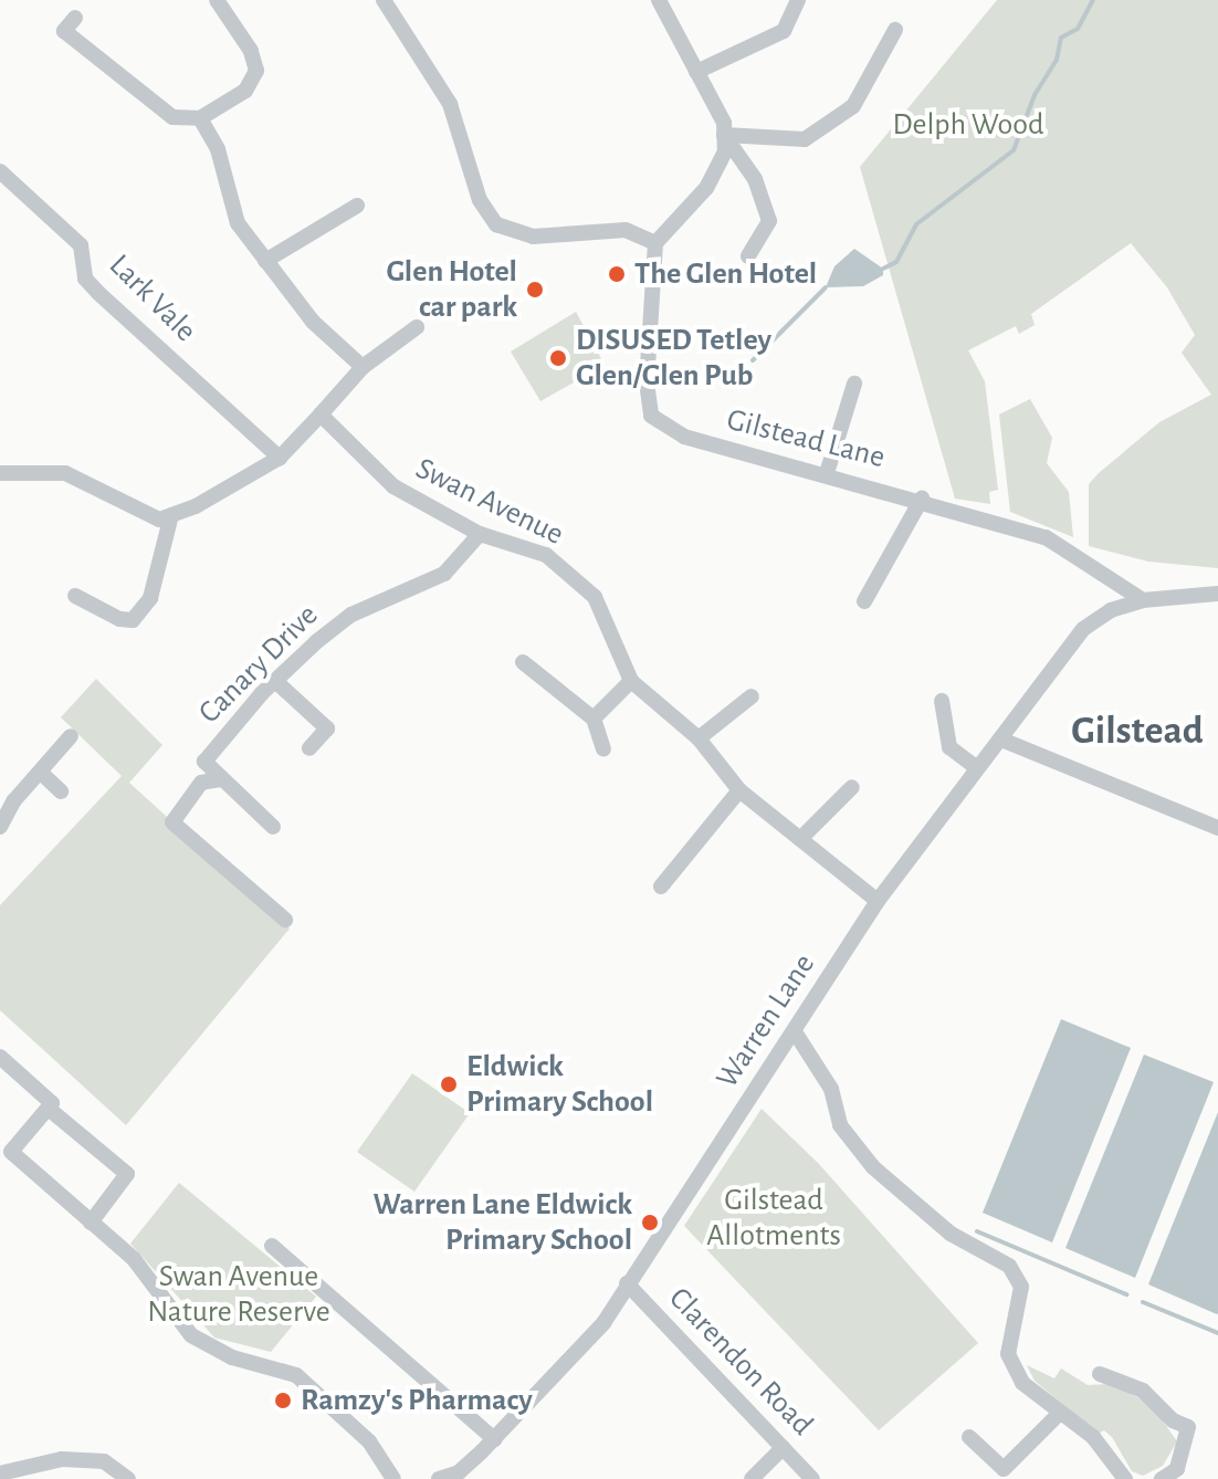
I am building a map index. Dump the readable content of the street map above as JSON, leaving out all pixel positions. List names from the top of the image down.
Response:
{
  "streets": {
    "street": [
      "Lark Vale",
      "Gilstead Lane",
      "Swan Avenue",
      "Canary Drive",
      "Warren Lane",
      "Clarendon Road"
    ]
  },
  "crossings": [
    ["Gilstead Lane", "Warren Lane"],
    ["Swan Avenue", "Canary Drive"],
    ["Swan Avenue", "Warren Lane"],
    ["Warren Lane", "Clarendon Road"]
  ],
  "districts": ["Gilstead"],
  "parks": ["Delph Wood", "Gilstead Allotments", "Swan Avenue Nature Reserve"],
  "places": [
    "The Glen Hotel",
    "Glen Hotel car park",
    "DISUSED Tetley Glen/Glen Pub",
    "Eldwick Primary School",
    "Warren Lane Eldwick Primary School",
    "Ramzy's Pharmacy"
  ]
}
